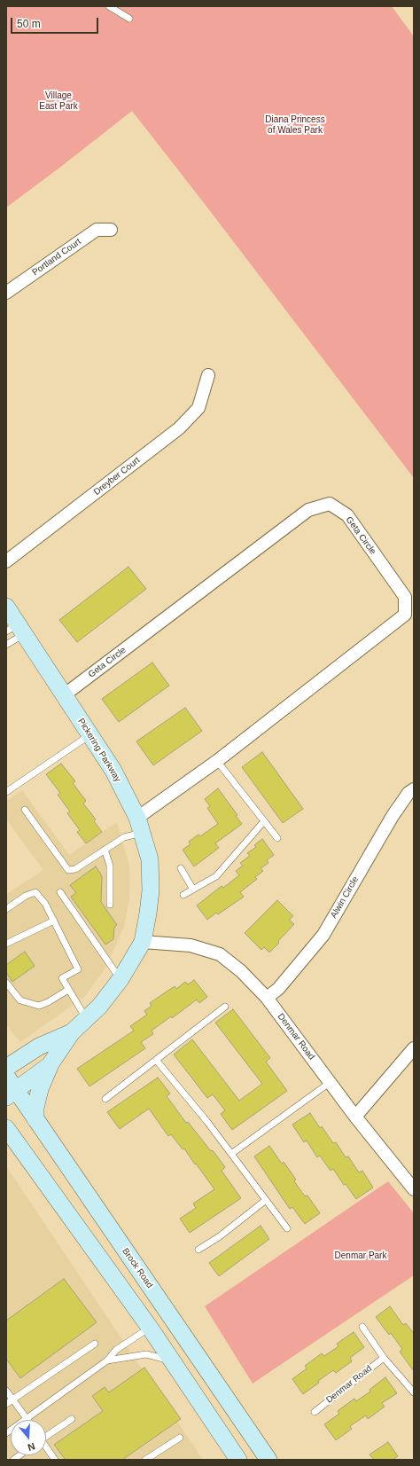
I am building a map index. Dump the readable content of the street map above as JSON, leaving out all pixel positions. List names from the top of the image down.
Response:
{
  "streets": {
    "main road": ["Pickering Parkway", "Brock Road"],
    "street": [
      "Portland Court",
      "Dreyber Court",
      "Geta Circle",
      "Alwin Circle",
      "Denmar Road"
    ]
  },
  "crossings": [
    ["Geta Circle", "Pickering Parkway"],
    ["Pickering Parkway", "Denmar Road"],
    ["Pickering Parkway", "Brock Road"],
    ["Alwin Circle", "Denmar Road"]
  ],
  "parks": ["Village East Park", "Diana Princess of Wales Park", "Denmar Park"],
  "scale_bar": "50 m",
  "north": "bottom"
}
